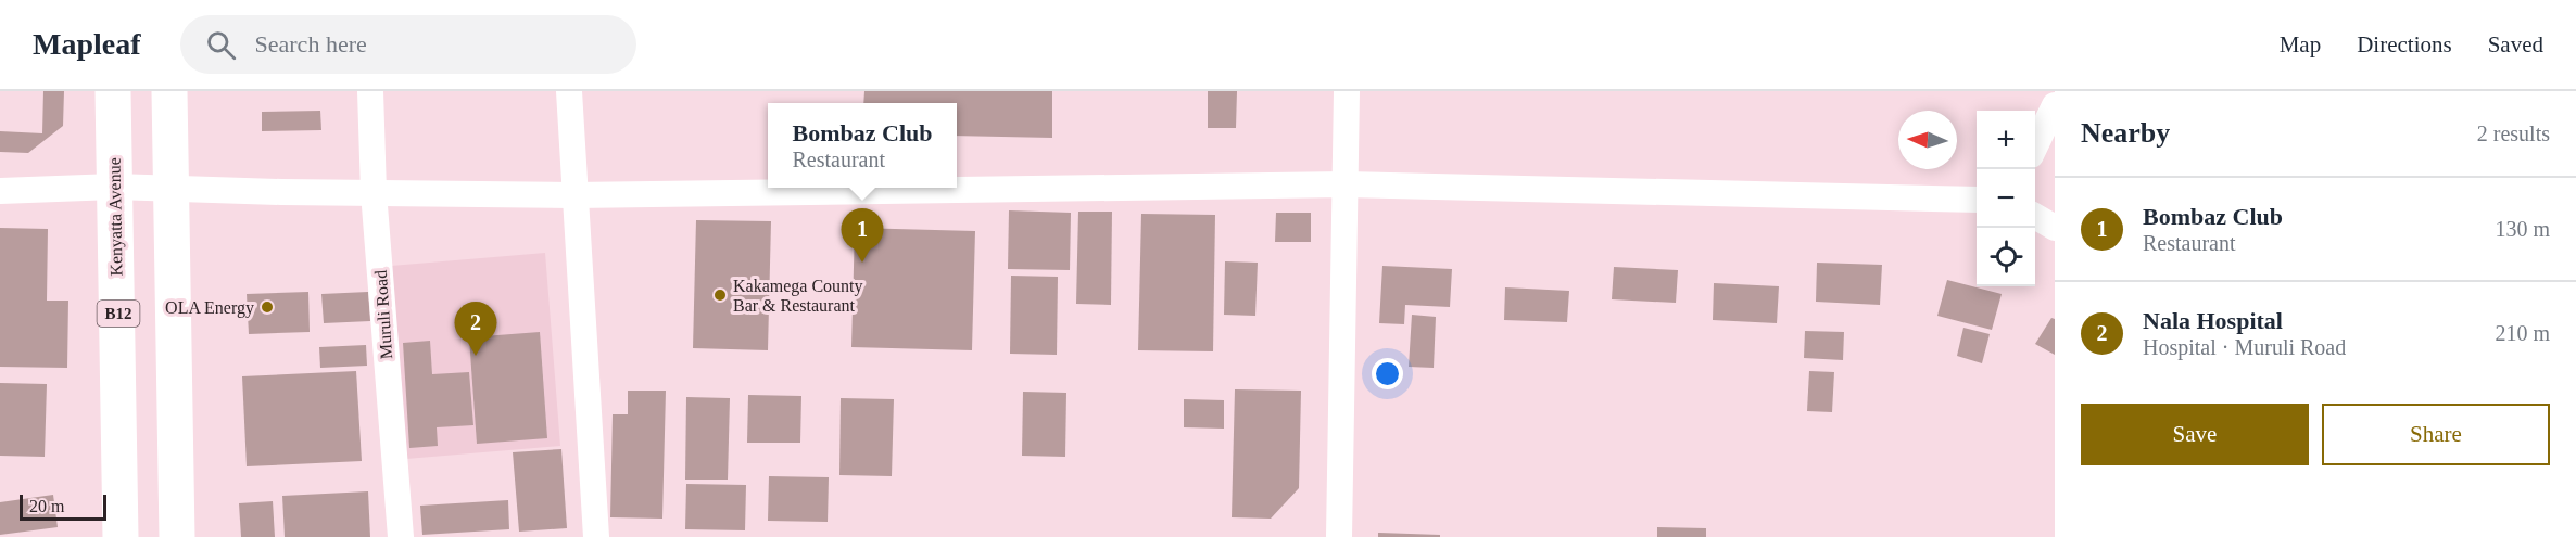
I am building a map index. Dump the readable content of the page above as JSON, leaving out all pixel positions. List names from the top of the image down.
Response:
{
  "streets": {
    "highway": ["Kenyatta Avenue", "B12"],
    "street": ["Muruli Road"]
  },
  "places": ["Kakamega County Bar & Restaurant", "OLA Energy"],
  "scale_bar": "20 m",
  "north": "left",
  "page": {
    "header": "Mapleaf",
    "search": "Search here",
    "nav": ["Map", "Directions", "Saved"],
    "heading": ["Nearby", "2 results"],
    "popup": ["Bombaz Club", "Restaurant"],
    "map_buttons": ["+", "−"],
    "list": [
      {
        "mark": "1",
        "name": "Bombaz Club",
        "note": "Restaurant",
        "value": "130 m"
      },
      {
        "mark": "2",
        "name": "Nala Hospital",
        "note": "Hospital · Muruli Road",
        "value": "210 m"
      }
    ],
    "pins": ["1", "2"],
    "buttons": ["Save", "Share"],
    "scale": "20 m"
  }
}
